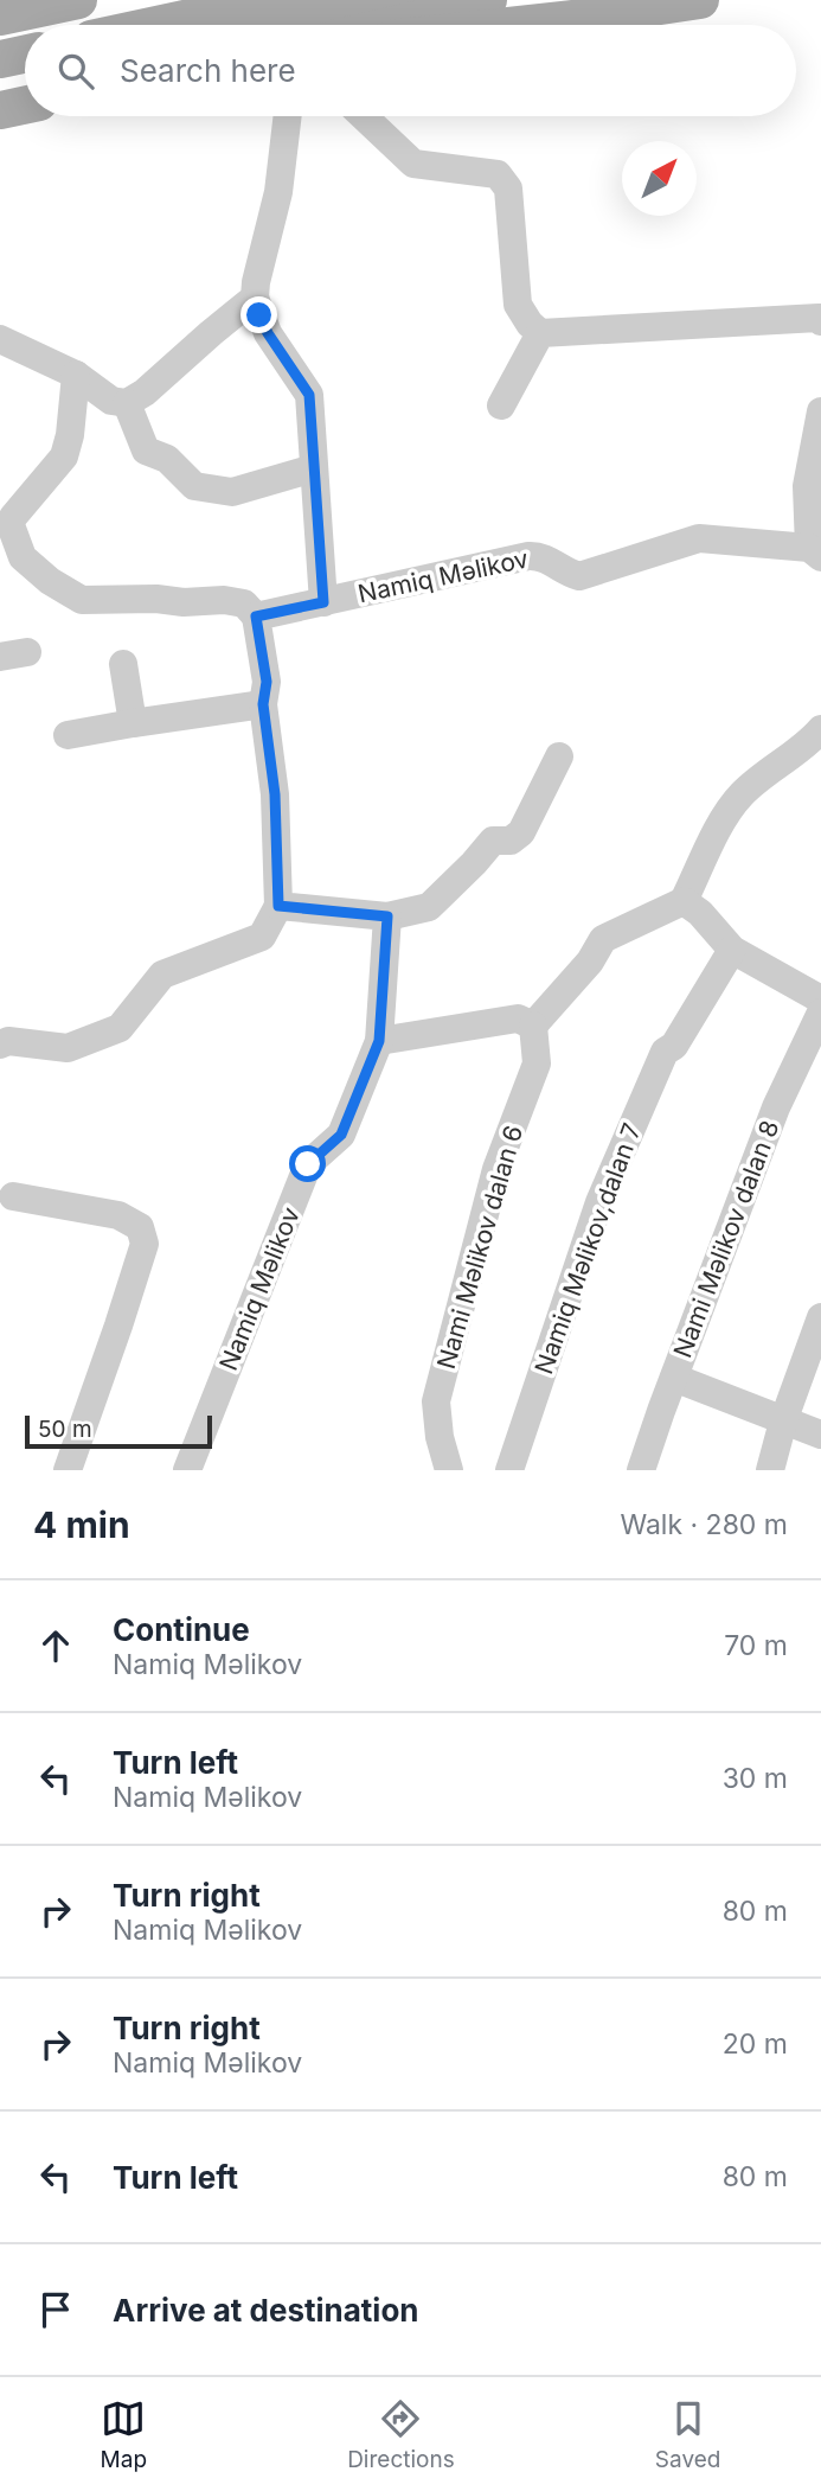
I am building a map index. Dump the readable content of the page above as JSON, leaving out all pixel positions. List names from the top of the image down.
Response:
{
  "streets": {
    "street": [
      "Namiq Məlikov",
      "Nami Məlikov dalan 8",
      "Nami Məlikov dalan 6",
      "Namiq Məlikov,dalan 7"
    ]
  },
  "scale_bar": "50 m",
  "north": "top right",
  "page": {
    "search": "Search here",
    "scale": "50 m",
    "heading": ["4 min", "Walk · 280 m"],
    "list": [
      ["Continue", "Namiq Məlikov", "70 m"],
      ["Turn left", "Namiq Məlikov", "30 m"],
      ["Turn right", "Namiq Məlikov", "80 m"],
      ["Turn right", "Namiq Məlikov", "20 m"],
      ["Turn left", "80 m"],
      "Arrive at destination"
    ],
    "nav": ["Map", "Directions", "Saved"]
  }
}
